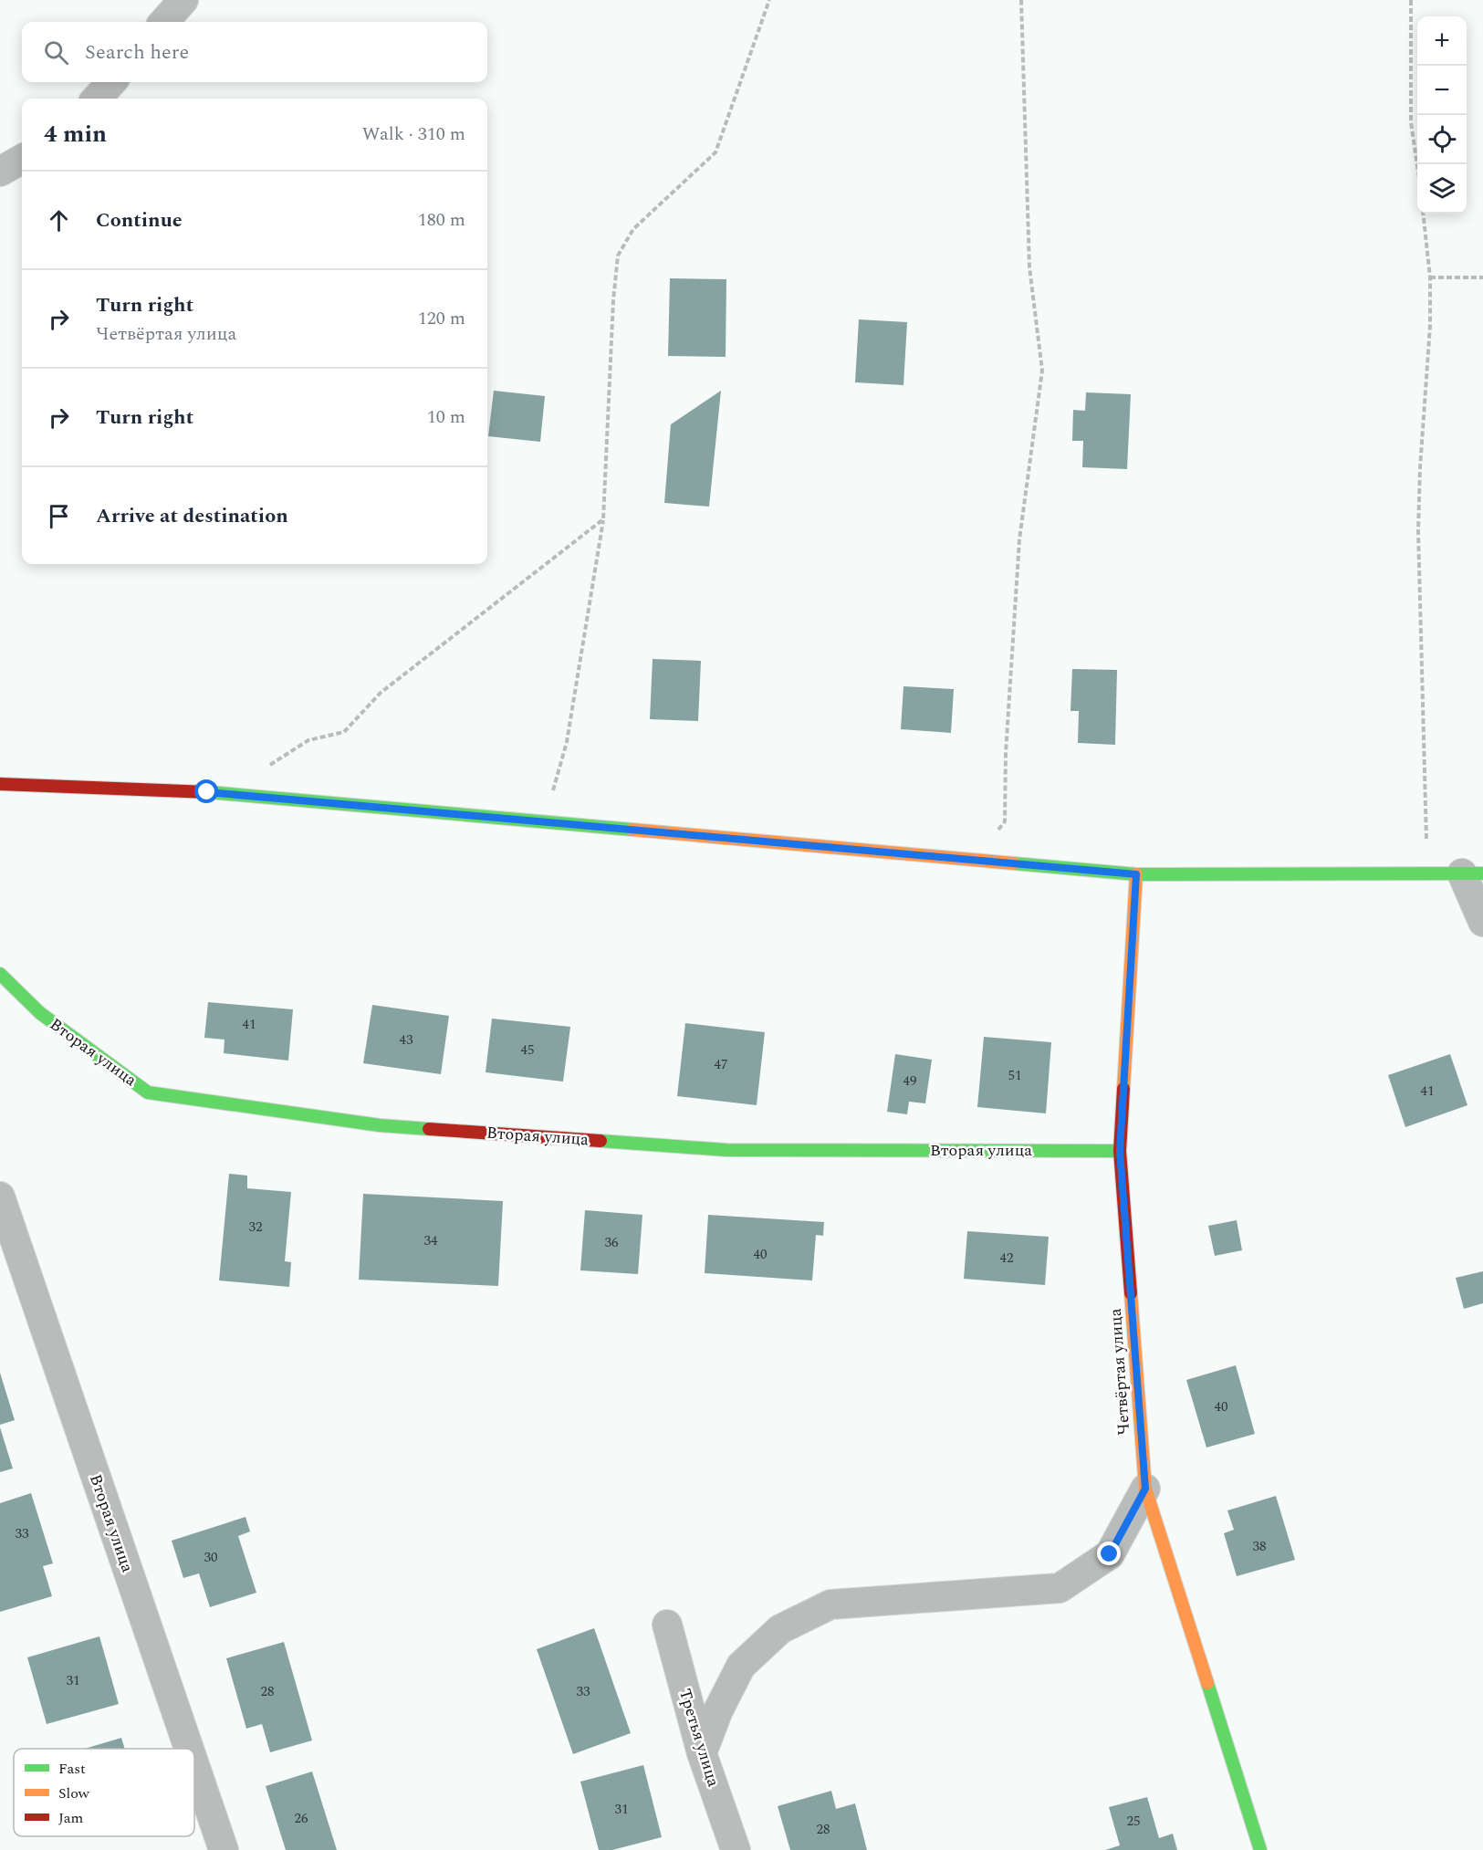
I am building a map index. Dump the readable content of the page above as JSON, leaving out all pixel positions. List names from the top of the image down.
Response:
{
  "streets": {
    "street": ["Вторая улица", "Четвёртая улица", "Третья улица"]
  },
  "crossings": [
    ["Вторая улица", "Четвёртая улица"]
  ],
  "house_numbers": [
    "41",
    "43",
    "45",
    "47",
    "51",
    "49",
    "41",
    "32",
    "34",
    "36",
    "40",
    "42",
    "40",
    "33",
    "38",
    "30",
    "31",
    "28",
    "33",
    "31",
    "26",
    "25",
    "28"
  ],
  "legend": ["Fast", "Slow", "Jam"],
  "page": {
    "map_buttons": ["+", "−"],
    "search": "Search here",
    "heading": ["4 min", "Walk · 310 m"],
    "list": [
      ["Continue", "180 m"],
      ["Turn right", "Четвёртая улица", "120 m"],
      ["Turn right", "10 m"],
      "Arrive at destination"
    ]
  }
}
